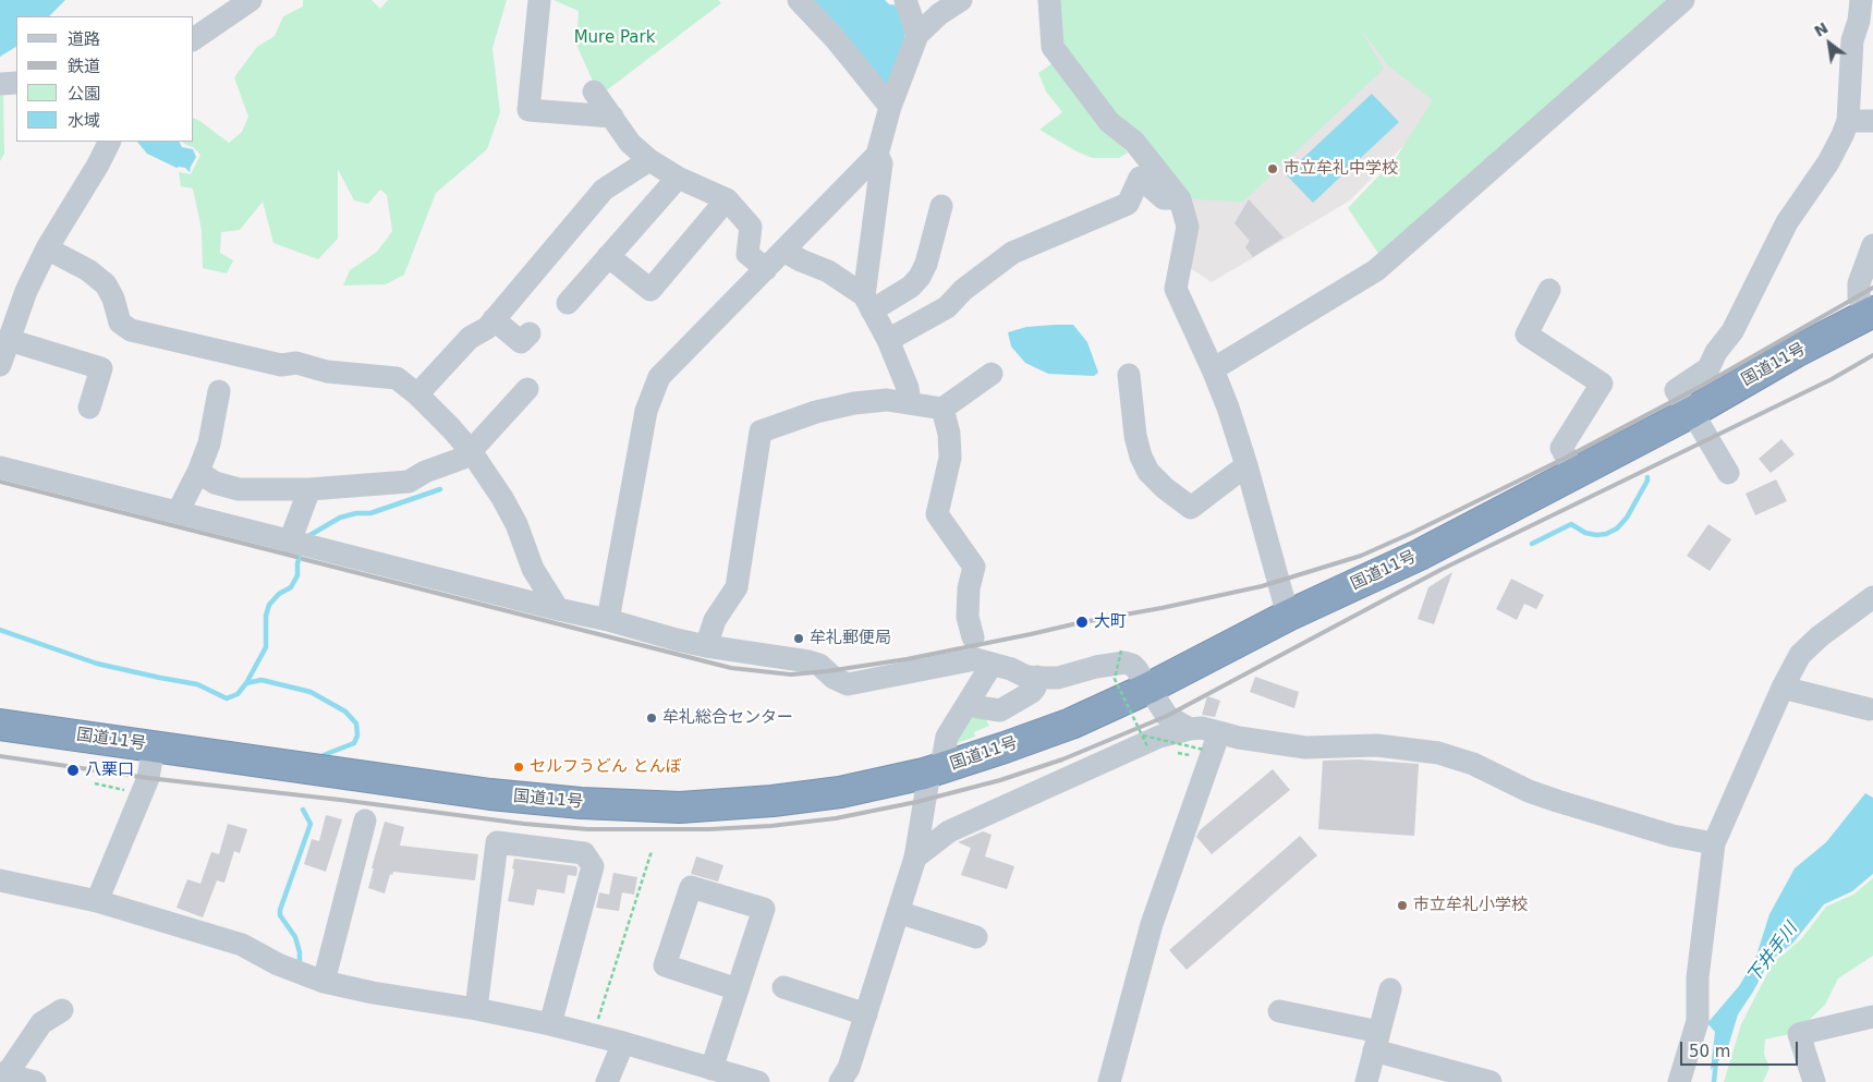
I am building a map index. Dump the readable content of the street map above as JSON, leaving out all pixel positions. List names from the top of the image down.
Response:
{
  "streets": {
    "highway": ["国道11号"]
  },
  "water": ["下井手川"],
  "parks": ["Mure Park"],
  "places": [
    "市立牟礼中学校",
    "大町",
    "牟礼郵便局",
    "牟礼総合センター",
    "セルフうどん とんぼ",
    "八栗口",
    "市立牟礼小学校"
  ],
  "legend": [
    "道路",
    "鉄道",
    "公園",
    "水域"
  ],
  "scale_bar": "50 m",
  "north": "top left"
}
